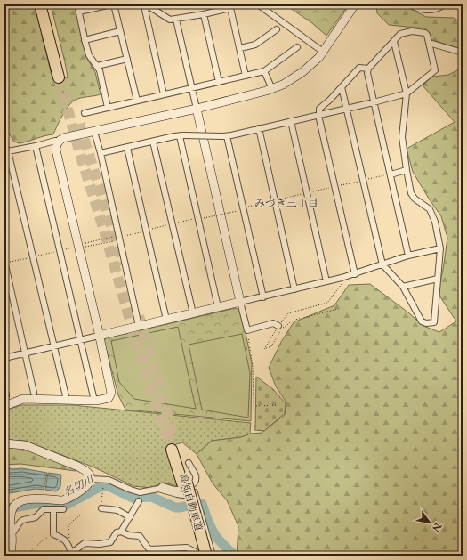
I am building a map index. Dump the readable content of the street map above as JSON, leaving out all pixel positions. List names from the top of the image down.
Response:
{
  "streets": {
    "highway": ["高知自動車道"]
  },
  "districts": ["みづき三丁目"],
  "water": ["名切川"],
  "north": "bottom right"
}
